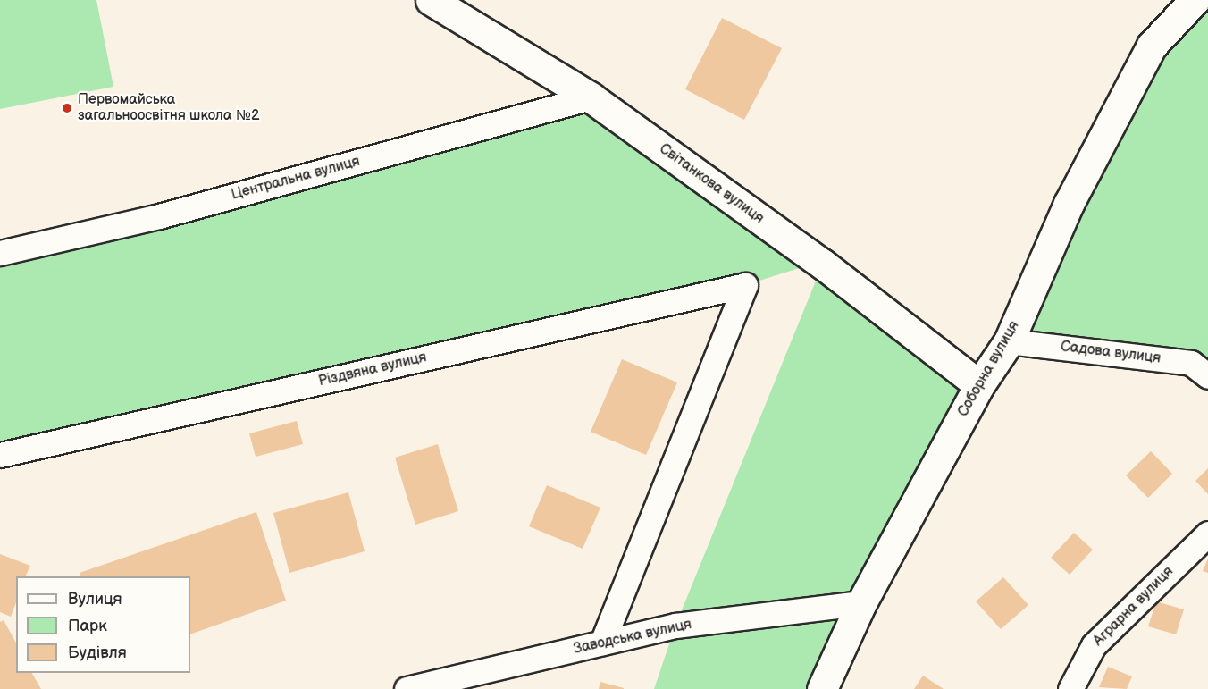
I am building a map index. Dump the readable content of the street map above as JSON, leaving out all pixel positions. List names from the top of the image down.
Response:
{
  "streets": {
    "main road": ["Світанкова вулиця", "Соборна вулиця"],
    "street": [
      "Центральна вулиця",
      "Садова вулиця",
      "Різдвяна вулиця",
      "Аграрна вулиця",
      "Заводська вулиця"
    ]
  },
  "crossings": [
    ["Центральна вулиця", "Світанкова вулиця"],
    ["Світанкова вулиця", "Соборна вулиця"],
    ["Садова вулиця", "Соборна вулиця"],
    ["Соборна вулиця", "Заводська вулиця"],
    ["Різдвяна вулиця", "Заводська вулиця"]
  ],
  "places": ["Первомайська загальноосвітня школа №2"],
  "legend": ["Вулиця", "Парк", "Будівля"]
}
